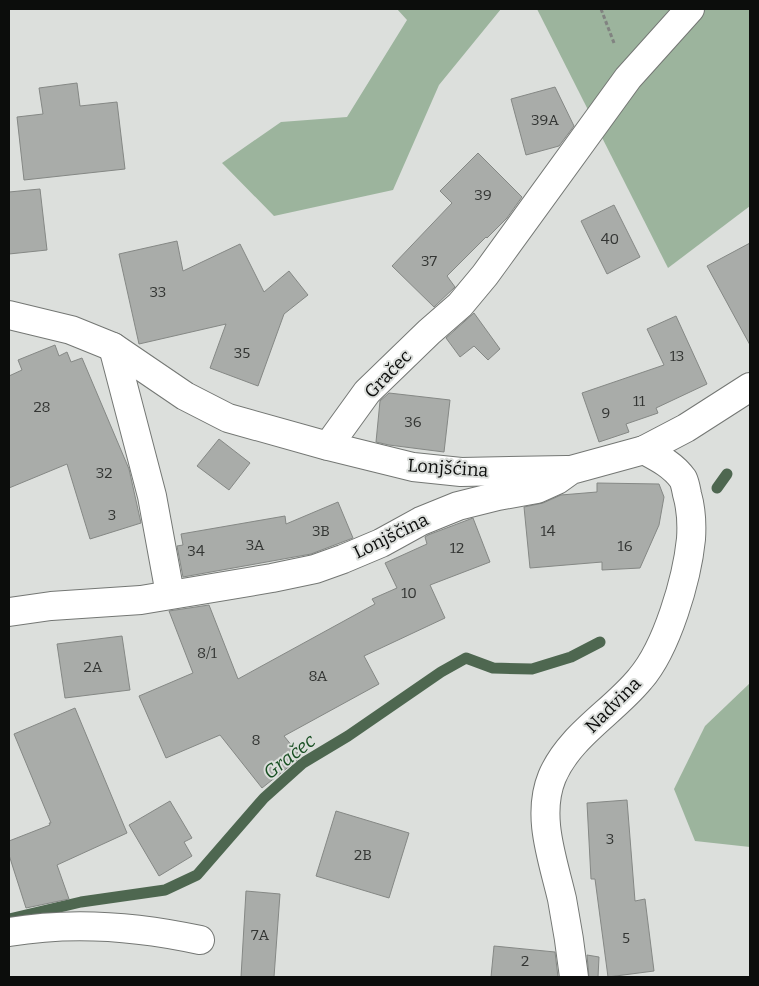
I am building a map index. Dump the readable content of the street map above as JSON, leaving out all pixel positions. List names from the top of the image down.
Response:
{
  "streets": {
    "street": [
      "Gračec",
      "Lonjšćina",
      "Lonjščina",
      "Nadvina"
    ]
  },
  "crossings": [
    ["Gračec", "Lonjšćina"],
    ["Lonjšćina", "Lonjščina"],
    ["Lonjščina", "Nadvina"]
  ],
  "water": ["Gračec"],
  "house_numbers": [
    "39A",
    "39",
    "40",
    "37",
    "33",
    "35",
    "13",
    "11",
    "28",
    "9",
    "36",
    "32",
    "3",
    "3B",
    "14",
    "3A",
    "16",
    "12",
    "34",
    "10",
    "8/1",
    "2A",
    "8A",
    "8",
    "3",
    "2B",
    "7A",
    "5",
    "2"
  ]
}
